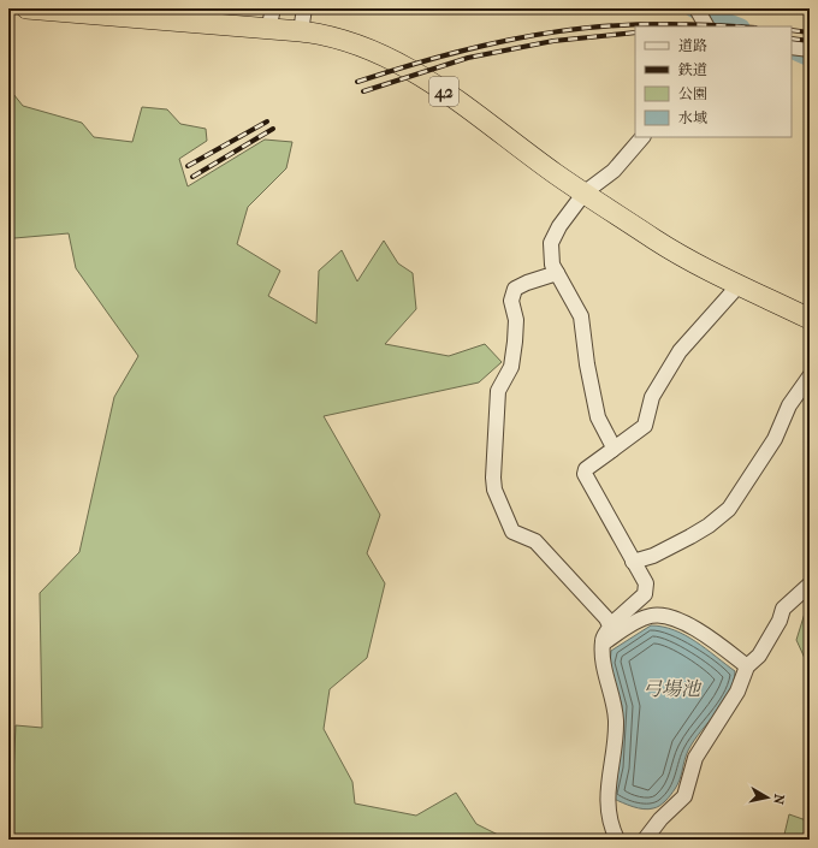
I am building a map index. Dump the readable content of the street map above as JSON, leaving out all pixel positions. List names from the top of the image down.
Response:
{
  "streets": {
    "highway": ["42"]
  },
  "water": ["弓場池"],
  "legend": [
    "道路",
    "鉄道",
    "公園",
    "水域"
  ],
  "north": "right"
}
